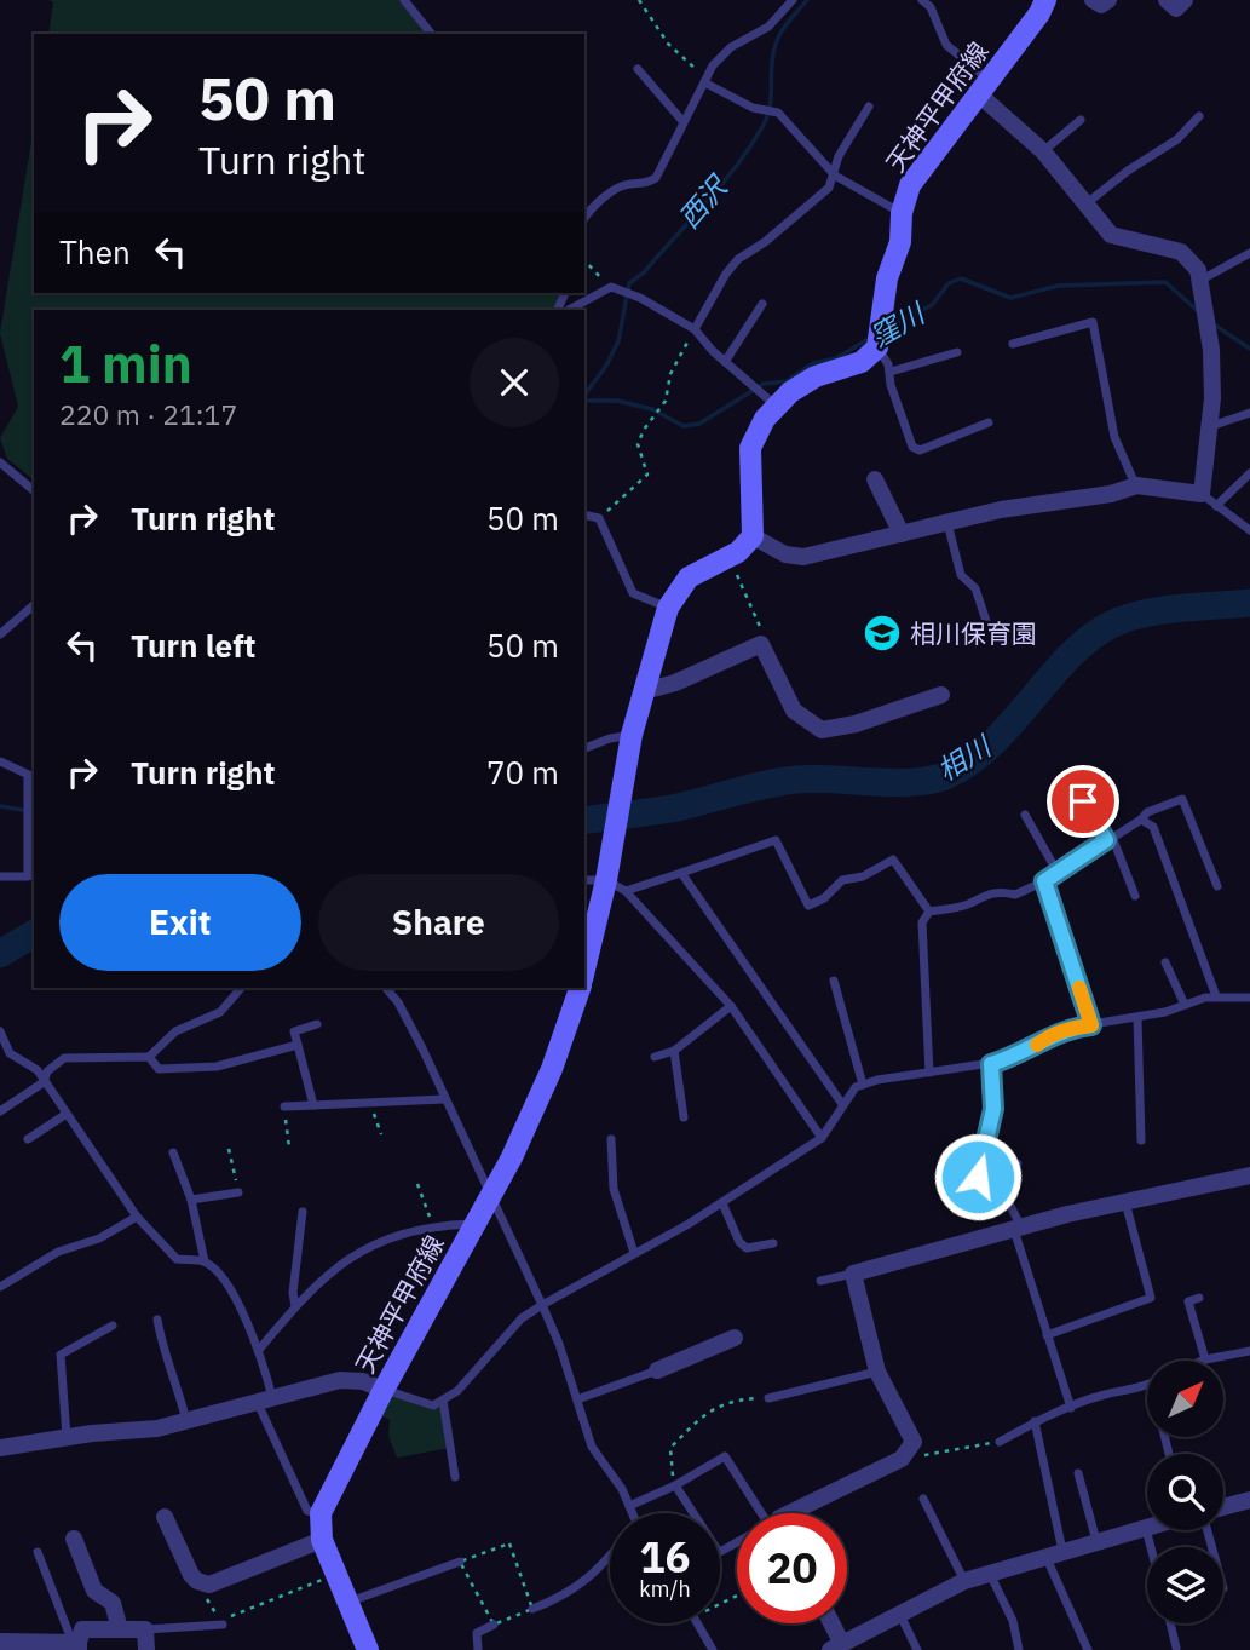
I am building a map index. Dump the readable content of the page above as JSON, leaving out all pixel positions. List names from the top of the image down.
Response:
{
  "streets": {
    "main road": ["天神平甲府線"]
  },
  "water": ["西沢", "窪川", "相川"],
  "places": {
    "school or university": ["相川保育園"]
  },
  "north": "top right",
  "page": {
    "turn": ["50 m", "Turn right"],
    "then": "Then",
    "heading": ["1 min", "220 m · 21:17"],
    "list": [
      {
        "name": "Turn right",
        "value": "50 m"
      },
      {
        "name": "Turn left",
        "value": "50 m"
      },
      {
        "name": "Turn right",
        "value": "70 m"
      }
    ],
    "buttons": ["Exit", "Share"],
    "speed": "16 km/h",
    "limit": "20"
  }
}
